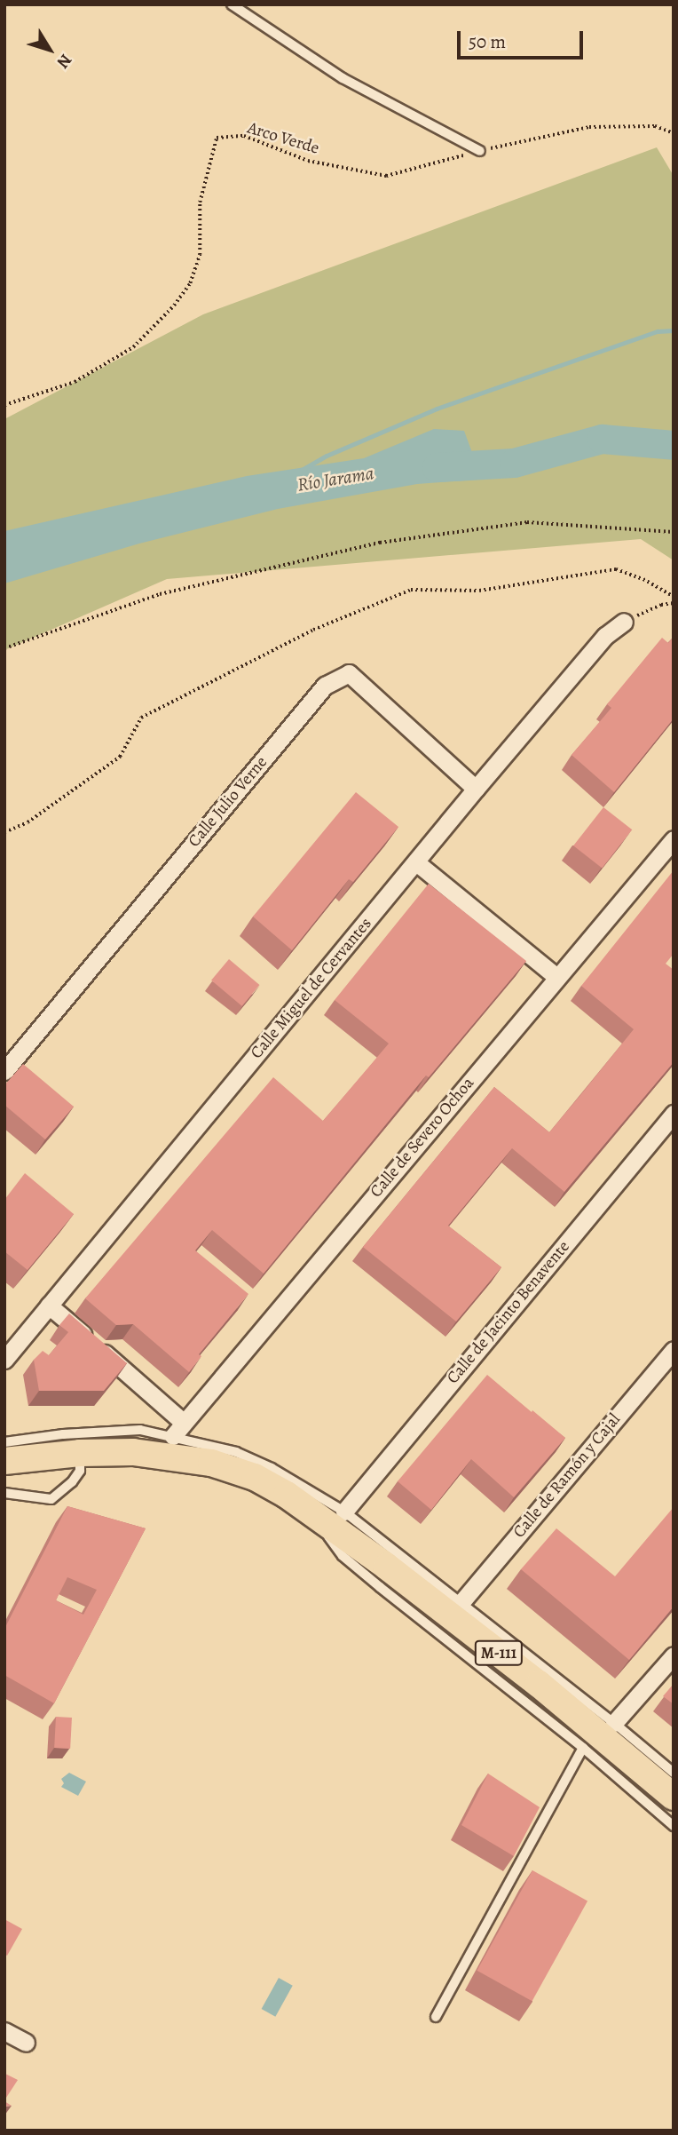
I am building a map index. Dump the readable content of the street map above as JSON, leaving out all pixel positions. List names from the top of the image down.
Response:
{
  "streets": {
    "main road": ["M-111"],
    "street": [
      "Calle Julio Verne",
      "Calle Miguel de Cervantes",
      "Calle de Severo Ochoa",
      "Calle de Jacinto Benavente",
      "Calle de Ramón y Cajal"
    ],
    "path": ["Arco Verde"]
  },
  "crossings": [
    ["Calle Julio Verne", "Calle Miguel de Cervantes"]
  ],
  "water": ["Río Jarama"],
  "scale_bar": "50 m",
  "north": "bottom right"
}
